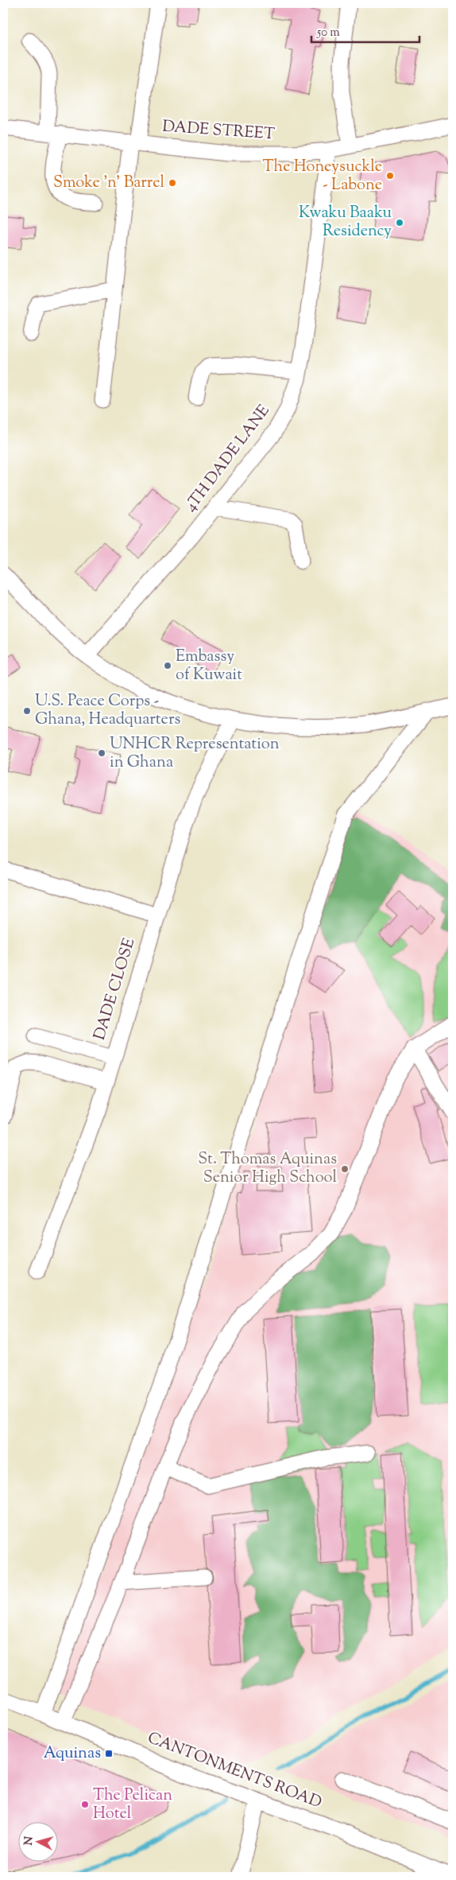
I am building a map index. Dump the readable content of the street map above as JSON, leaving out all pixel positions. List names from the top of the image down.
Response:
{
  "streets": {
    "street": [
      "DADE STREET",
      "4TH DADE LANE",
      "DADE CLOSE",
      "CANTONMENTS ROAD"
    ]
  },
  "crossings": [
    ["DADE STREET", "4TH DADE LANE"]
  ],
  "places": {
    "other": [
      "The Honeysuckle - Labone",
      "Smoke 'n' Barrel",
      "Kwaku Baaku Residency",
      "Embassy of Kuwait",
      "U.S. Peace Corps - Ghana, Headquarters",
      "UNHCR Representation in Ghana",
      "St. Thomas Aquinas Senior High School",
      "The Pelican Hotel"
    ],
    "transit": ["Aquinas"]
  },
  "scale_bar": "50 m",
  "north": "left"
}
